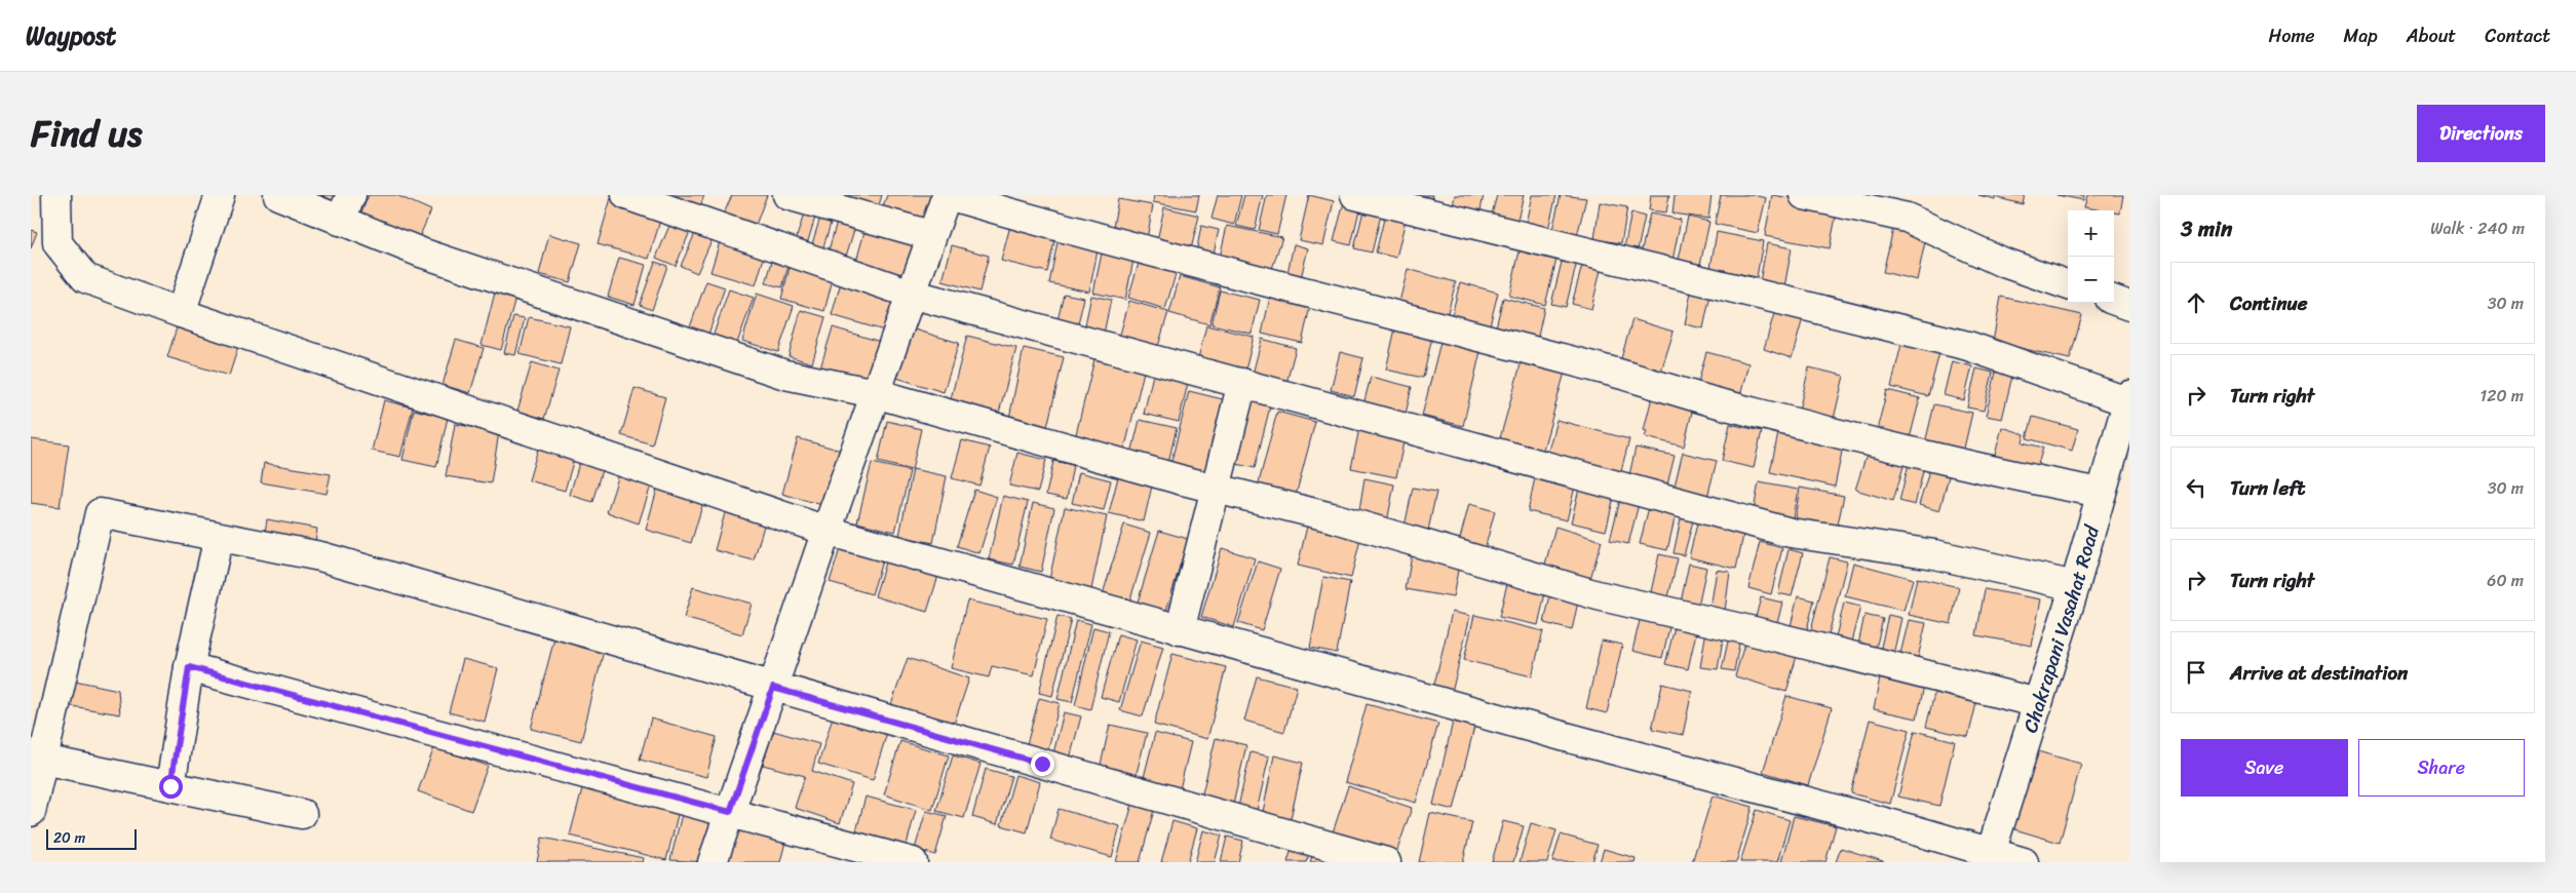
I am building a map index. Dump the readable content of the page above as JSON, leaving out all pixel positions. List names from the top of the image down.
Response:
{
  "streets": {
    "street": ["Chakrapani Vasahat Road"]
  },
  "scale_bar": "20 m",
  "page": {
    "header": "Waypost",
    "nav": [
      "Home",
      "Map",
      "About",
      "Contact"
    ],
    "title": "Find us",
    "buttons": [
      "Directions",
      ["Save", "Share"]
    ],
    "heading": ["3 min", "Walk · 240 m"],
    "map_buttons": ["+", "−"],
    "list": [
      ["Continue", "30 m"],
      ["Turn right", "120 m"],
      ["Turn left", "30 m"],
      ["Turn right", "60 m"],
      "Arrive at destination"
    ],
    "scale": "20 m"
  }
}
